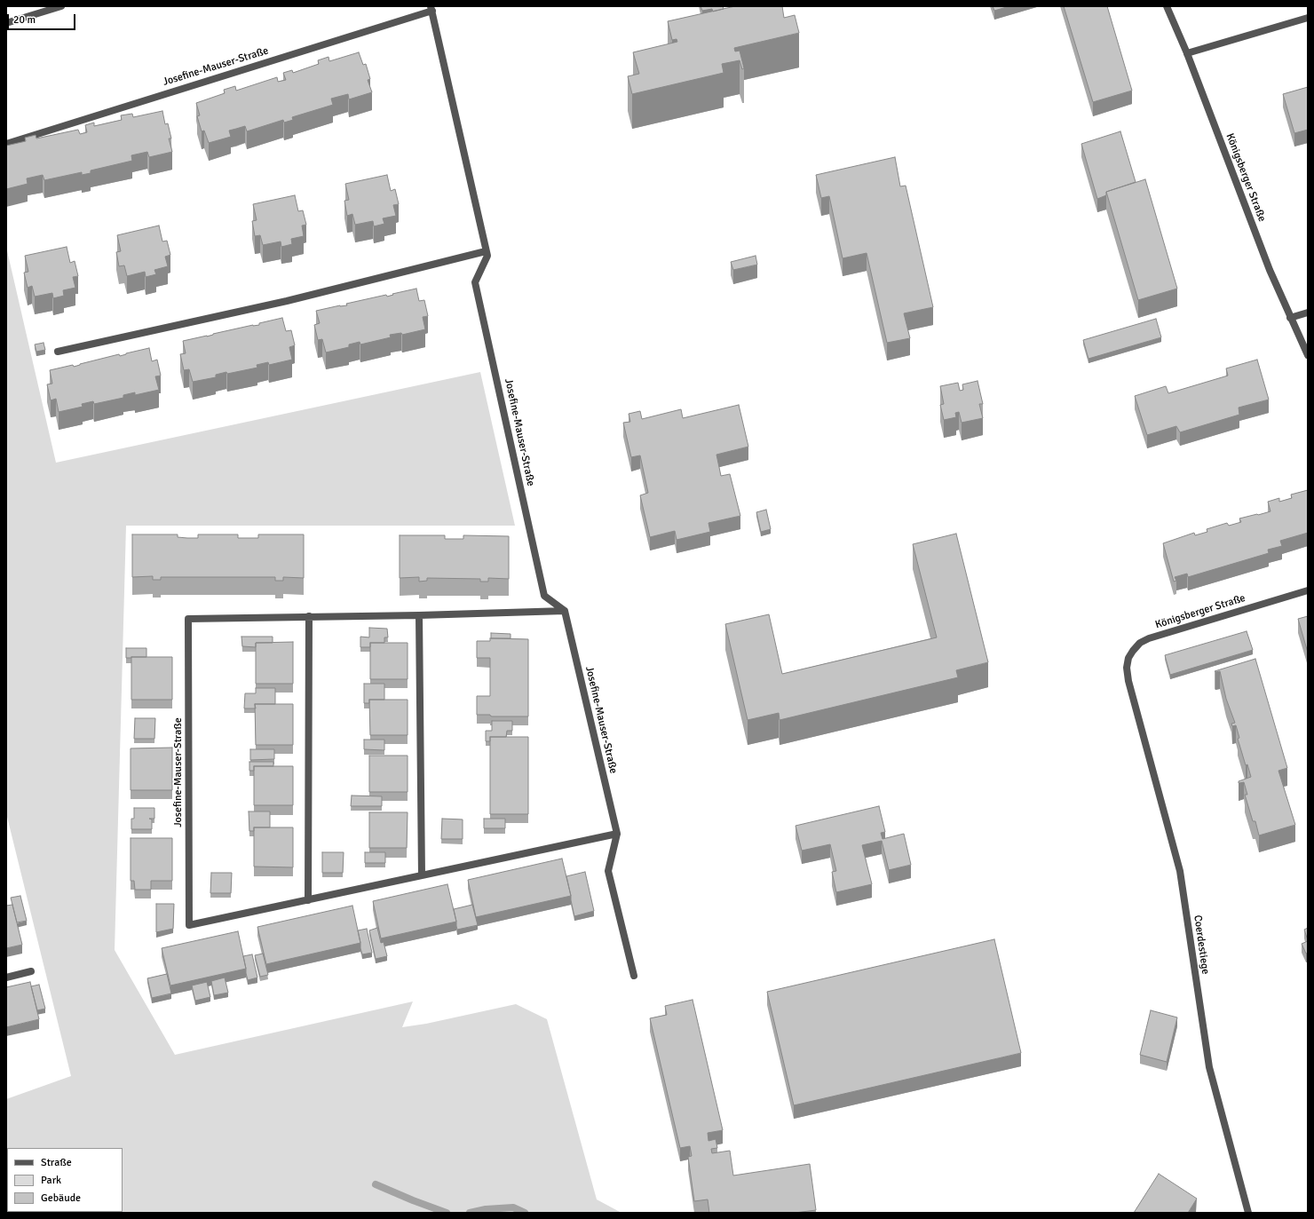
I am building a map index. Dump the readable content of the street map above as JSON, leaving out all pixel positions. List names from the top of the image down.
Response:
{
  "streets": {
    "street": ["Josefine-Mauser-Straße", "Königsberger Straße", "Coerdestiege"]
  },
  "crossings": [
    ["Königsberger Straße", "Coerdestiege"]
  ],
  "legend": ["Straße", "Park", "Gebäude"],
  "scale_bar": "20 m"
}
